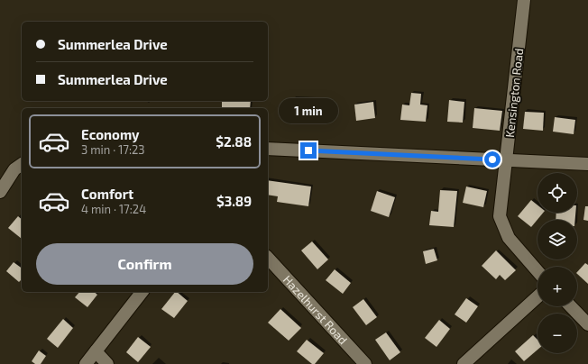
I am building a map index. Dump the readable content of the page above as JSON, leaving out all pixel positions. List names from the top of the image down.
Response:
{
  "streets": {
    "street": ["Kensington Road", "Hazelhurst Road"]
  },
  "page": {
    "banner": ["Summerlea Drive", "Summerlea Drive"],
    "bubble": "1 min",
    "list": [
      {
        "name": "Economy",
        "note": "3 min · 17:23",
        "value": "$2.88"
      },
      {
        "name": "Comfort",
        "note": "4 min · 17:24",
        "value": "$3.89"
      }
    ],
    "map_buttons": ["+", "−"],
    "buttons": "Confirm"
  }
}
